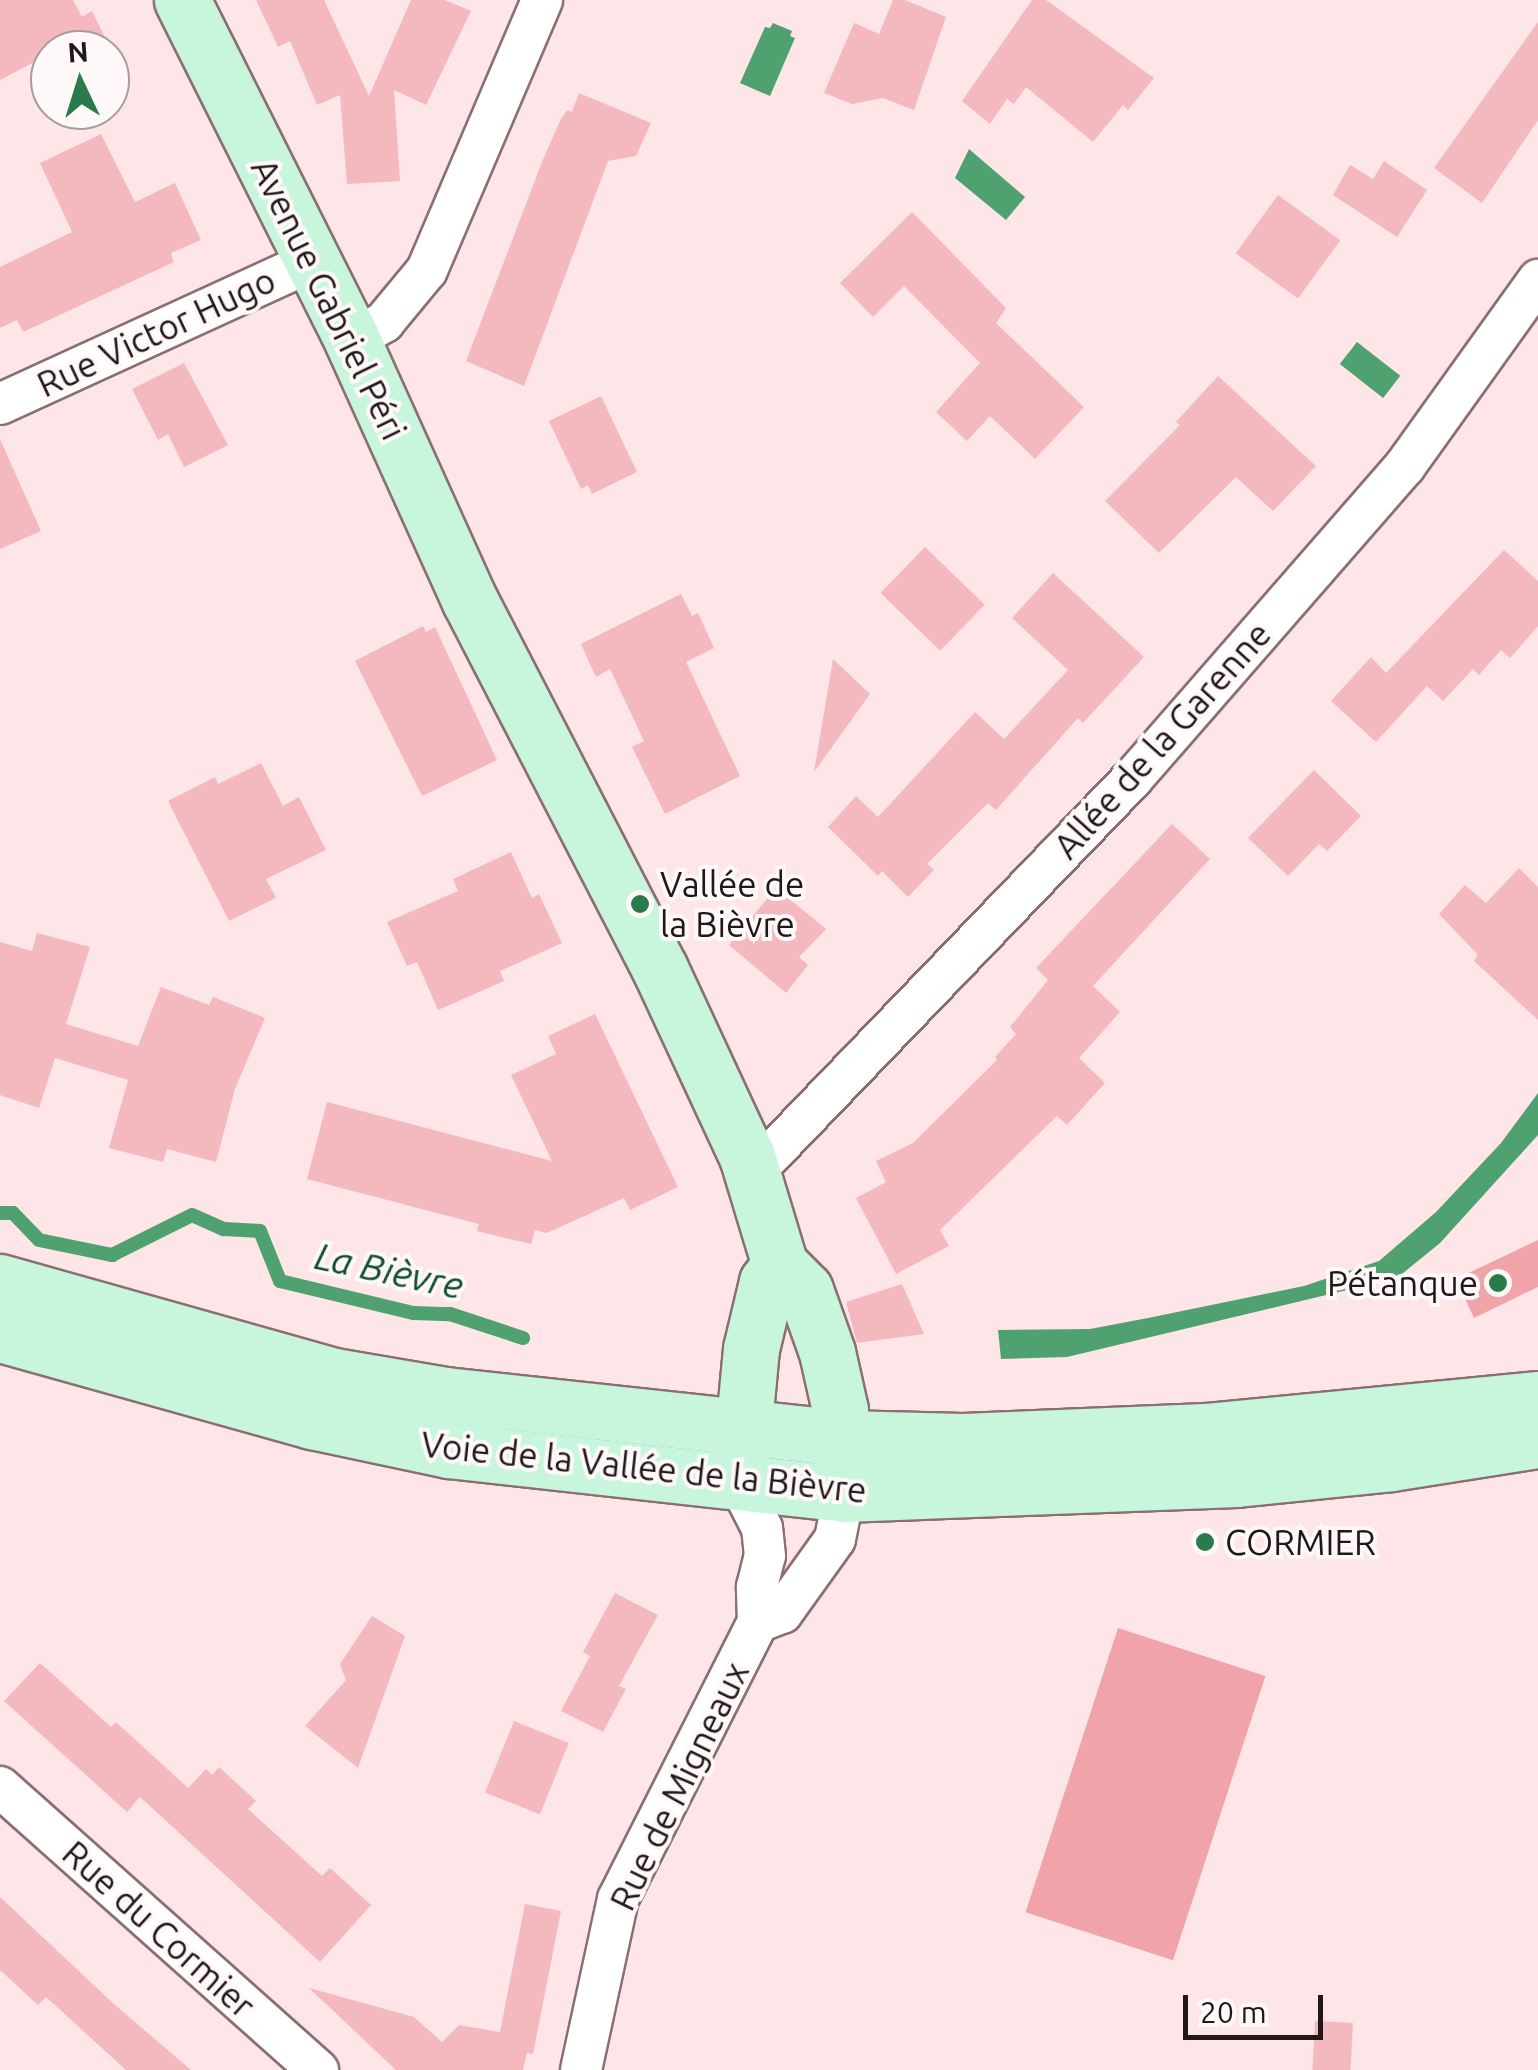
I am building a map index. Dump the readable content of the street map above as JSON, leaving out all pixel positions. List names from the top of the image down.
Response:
{
  "streets": {
    "main road": ["Avenue Gabriel Péri", "Voie de la Vallée de la Bièvre"],
    "street": [
      "Rue Victor Hugo",
      "Allée de la Garenne",
      "Rue de Migneaux",
      "Rue du Cormier"
    ]
  },
  "crossings": [
    ["Avenue Gabriel Péri", "Rue Victor Hugo"],
    ["Avenue Gabriel Péri", "Allée de la Garenne"],
    ["Voie de la Vallée de la Bièvre", "Rue de Migneaux"]
  ],
  "water": ["La Bièvre"],
  "places": ["Vallée de la Bièvre", "Pétanque", "CORMIER"],
  "scale_bar": "20 m",
  "north": "top"
}
